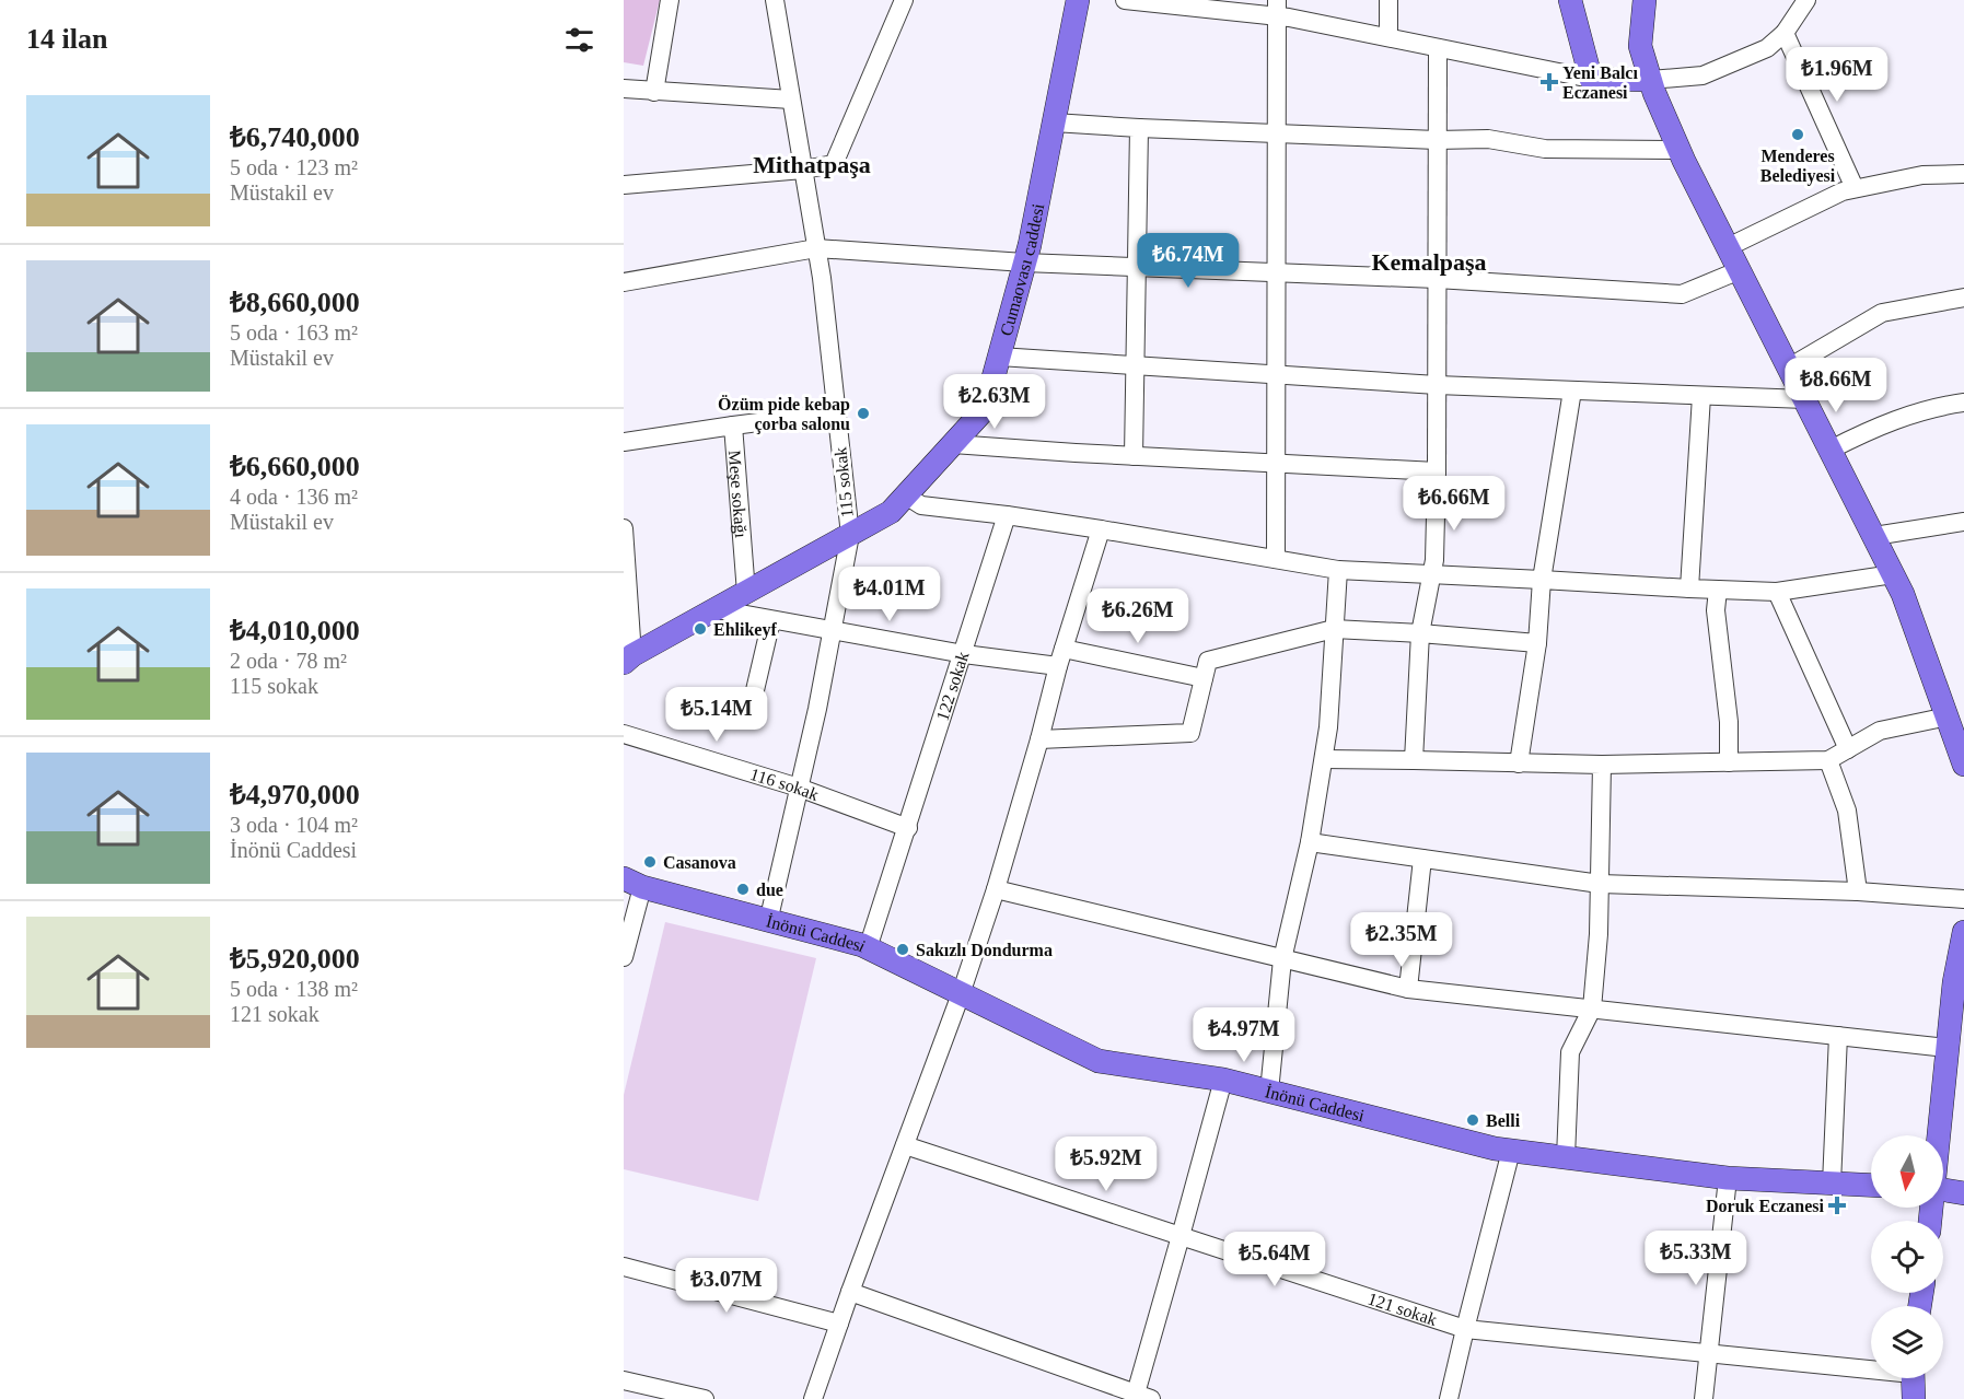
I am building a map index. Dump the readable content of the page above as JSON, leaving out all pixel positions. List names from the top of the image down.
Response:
{
  "streets": {
    "main road": ["Cumaovası caddesi", "İnönü Caddesi"],
    "street": [
      "115 sokak",
      "Meşe sokağı",
      "122 sokak",
      "116 sokak",
      "121 sokak"
    ]
  },
  "crossings": [
    ["Cumaovası caddesi", "115 sokak"],
    ["Cumaovası caddesi", "Meşe sokağı"],
    ["115 sokak", "116 sokak"],
    ["115 sokak", "İnönü Caddesi"],
    ["122 sokak", "116 sokak"],
    ["122 sokak", "İnönü Caddesi"]
  ],
  "districts": ["Mithatpaşa", "Kemalpaşa"],
  "places": {
    "health": ["Yeni Balcı Eczanesi", "Doruk Eczanesi"],
    "other": [
      "Menderes Belediyesi",
      "Özüm pide kebap çorba salonu",
      "Ehlikeyf",
      "Casanova",
      "due",
      "Sakızlı Dondurma",
      "Belli"
    ]
  },
  "north": "bottom",
  "page": {
    "heading": "14 ilan",
    "price": [
      "₺1.96M",
      "₺6.74M",
      "₺8.66M",
      "₺2.63M",
      "₺6.66M",
      "₺4.01M",
      "₺6.26M",
      "₺5.14M",
      "₺2.35M",
      "₺4.97M",
      "₺5.92M",
      "₺5.33M",
      "₺5.64M",
      "₺3.07M"
    ],
    "list": [
      {
        "name": "₺6,740,000",
        "note": "5 oda · 123 m² · Müstakil ev"
      },
      {
        "name": "₺8,660,000",
        "note": "5 oda · 163 m² · Müstakil ev"
      },
      {
        "name": "₺6,660,000",
        "note": "4 oda · 136 m² · Müstakil ev"
      },
      {
        "name": "₺4,010,000",
        "note": "2 oda · 78 m² · 115 sokak"
      },
      {
        "name": "₺4,970,000",
        "note": "3 oda · 104 m² · İnönü Caddesi"
      },
      {
        "name": "₺5,920,000",
        "note": "5 oda · 138 m² · 121 sokak"
      }
    ]
  }
}
